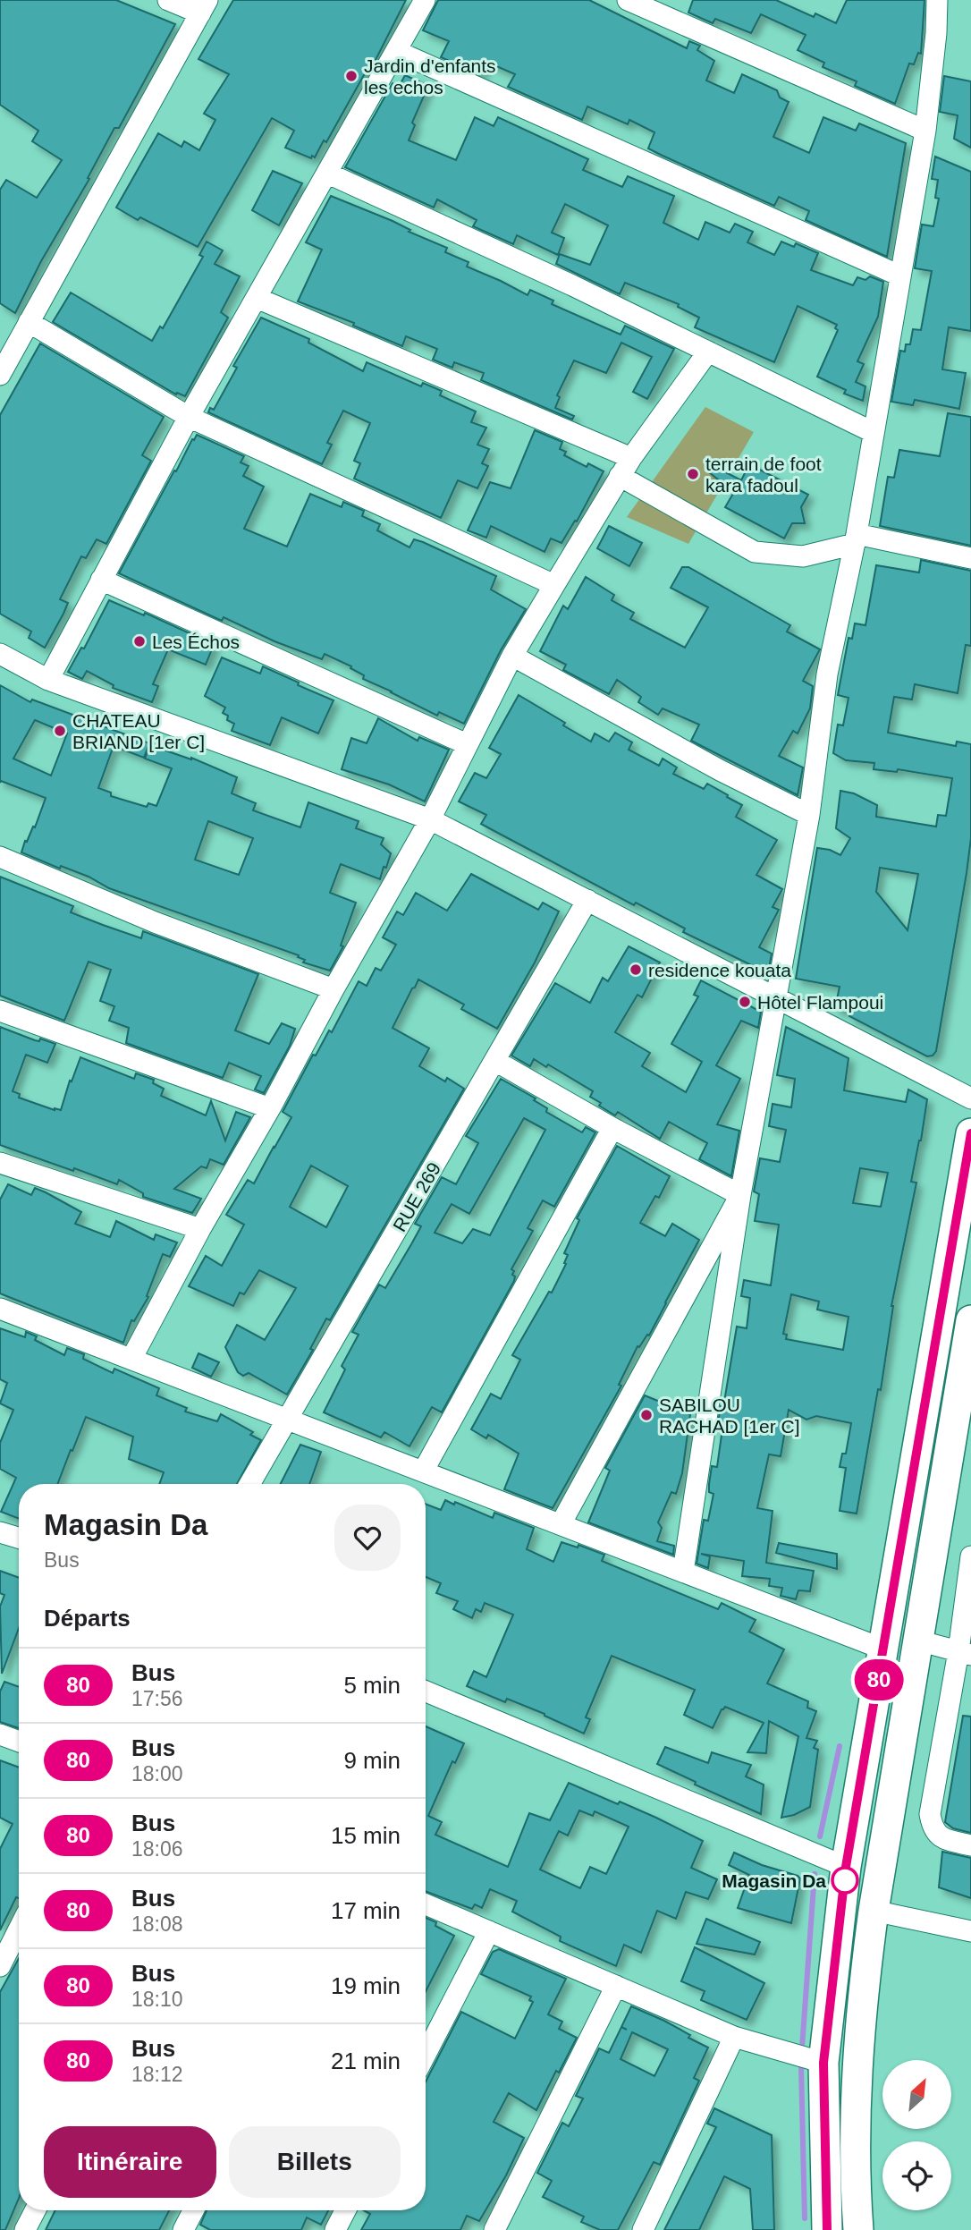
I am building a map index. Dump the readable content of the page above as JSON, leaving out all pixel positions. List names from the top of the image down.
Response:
{
  "streets": {
    "street": ["RUE 269"]
  },
  "places": [
    "Jardin d'enfants les echos",
    "terrain de foot kara fadoul",
    "Les Échos",
    "CHATEAU BRIAND [1er C]",
    "residence kouata",
    "Hôtel Flampoui",
    "SABILOU RACHAD [1er C]",
    "Magasin Da"
  ],
  "lines": ["bus line 80"],
  "north": "top right",
  "page": {
    "on_map": "80",
    "heading": [
      ["Magasin Da", "Bus"],
      "Départs"
    ],
    "list": [
      {
        "mark": "80",
        "name": "Bus",
        "note": "17:56",
        "value": "5 min"
      },
      {
        "mark": "80",
        "name": "Bus",
        "note": "18:00",
        "value": "9 min"
      },
      {
        "mark": "80",
        "name": "Bus",
        "note": "18:06",
        "value": "15 min"
      },
      {
        "mark": "80",
        "name": "Bus",
        "note": "18:08",
        "value": "17 min"
      },
      {
        "mark": "80",
        "name": "Bus",
        "note": "18:10",
        "value": "19 min"
      },
      {
        "mark": "80",
        "name": "Bus",
        "note": "18:12",
        "value": "21 min"
      }
    ],
    "buttons": ["Itinéraire", "Billets"]
  }
}
